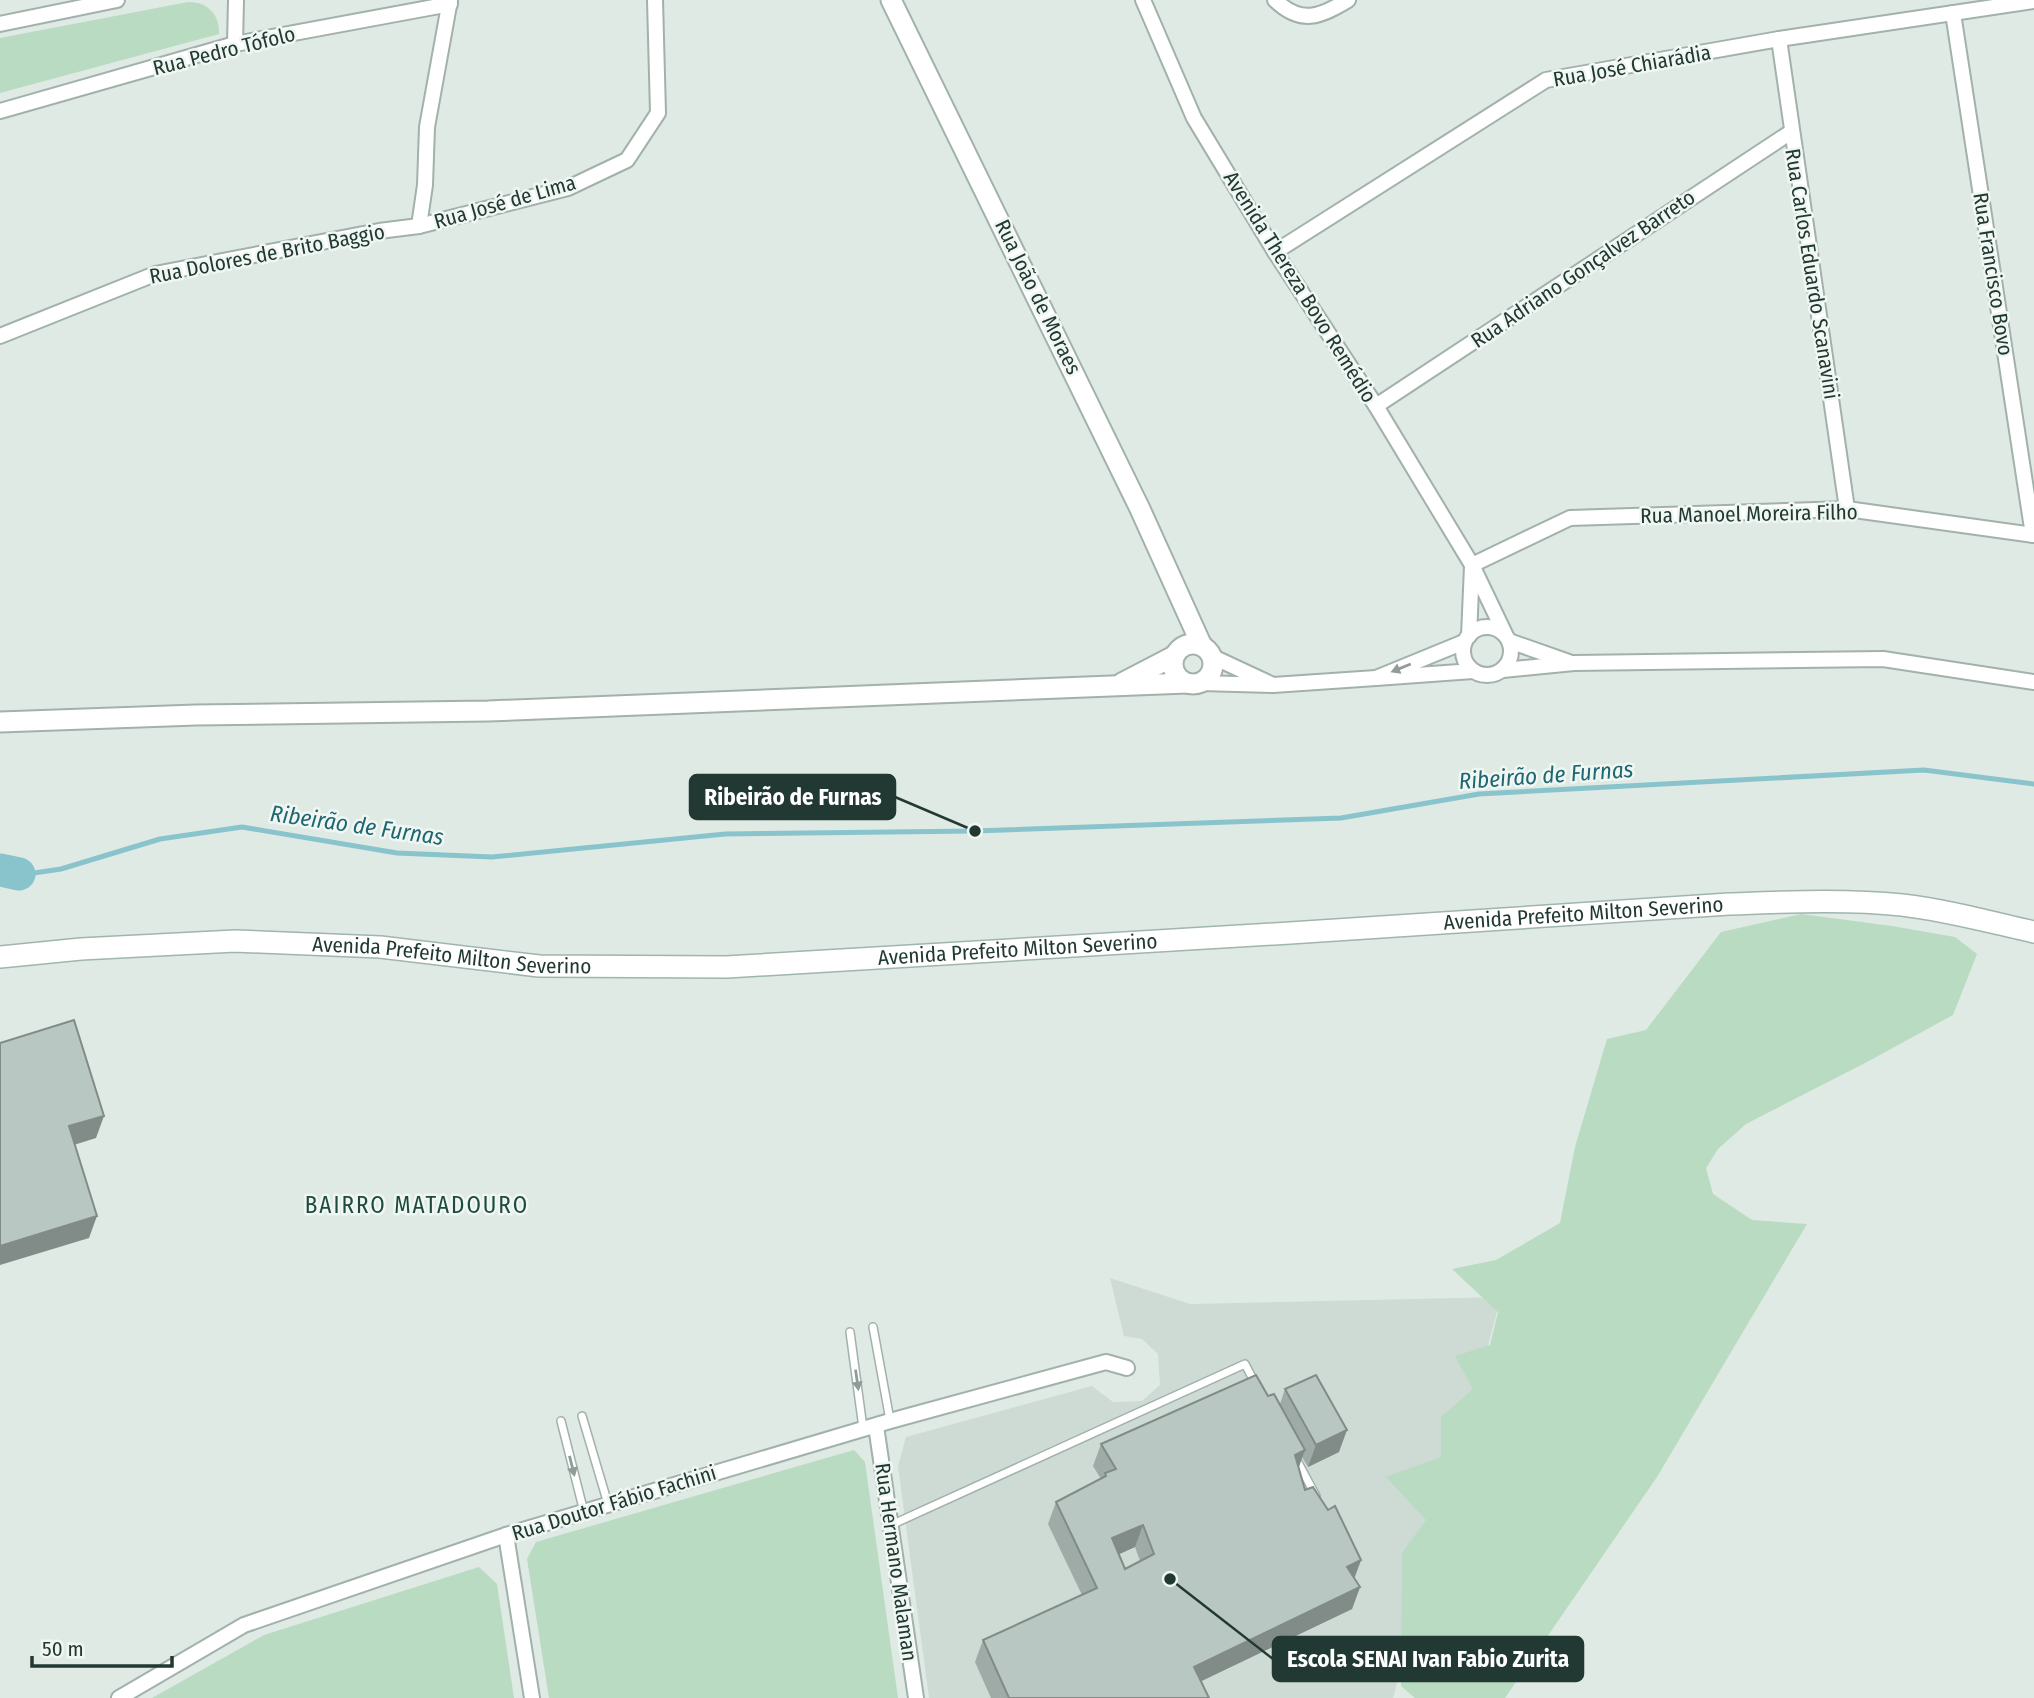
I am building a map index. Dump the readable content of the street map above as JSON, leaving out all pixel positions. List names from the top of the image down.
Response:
{
  "streets": {
    "main road": ["Avenida Prefeito Milton Severino"],
    "street": [
      "Rua Pedro Tófolo",
      "Rua José Chiarádia",
      "Rua José de Lima",
      "Rua Dolores de Brito Baggio",
      "Rua Adriano Gonçalvez Barreto",
      "Rua Carlos Eduardo Scanavini",
      "Rua Francisco Bovo",
      "Avenida Thereza Bovo Remédio",
      "Rua João de Moraes",
      "Rua Manoel Moreira Filho",
      "Rua Doutor Fábio Fachini",
      "Rua Hermano Malaman"
    ]
  },
  "crossings": [
    ["Rua José Chiarádia", "Rua Carlos Eduardo Scanavini"],
    ["Rua José Chiarádia", "Rua Francisco Bovo"],
    ["Rua José Chiarádia", "Avenida Thereza Bovo Remédio"],
    ["Rua José de Lima", "Rua Dolores de Brito Baggio"],
    ["Rua Adriano Gonçalvez Barreto", "Rua Carlos Eduardo Scanavini"],
    ["Rua Adriano Gonçalvez Barreto", "Avenida Thereza Bovo Remédio"],
    ["Rua Carlos Eduardo Scanavini", "Rua Manoel Moreira Filho"],
    ["Rua Francisco Bovo", "Rua Manoel Moreira Filho"],
    ["Avenida Thereza Bovo Remédio", "Rua Manoel Moreira Filho"],
    ["Rua Doutor Fábio Fachini", "Rua Hermano Malaman"]
  ],
  "districts": ["BAIRRO MATADOURO"],
  "water": ["Ribeirão de Furnas"],
  "places": ["Ribeirão de Furnas", "Escola SENAI Ivan Fabio Zurita"],
  "scale_bar": "50 m"
}
